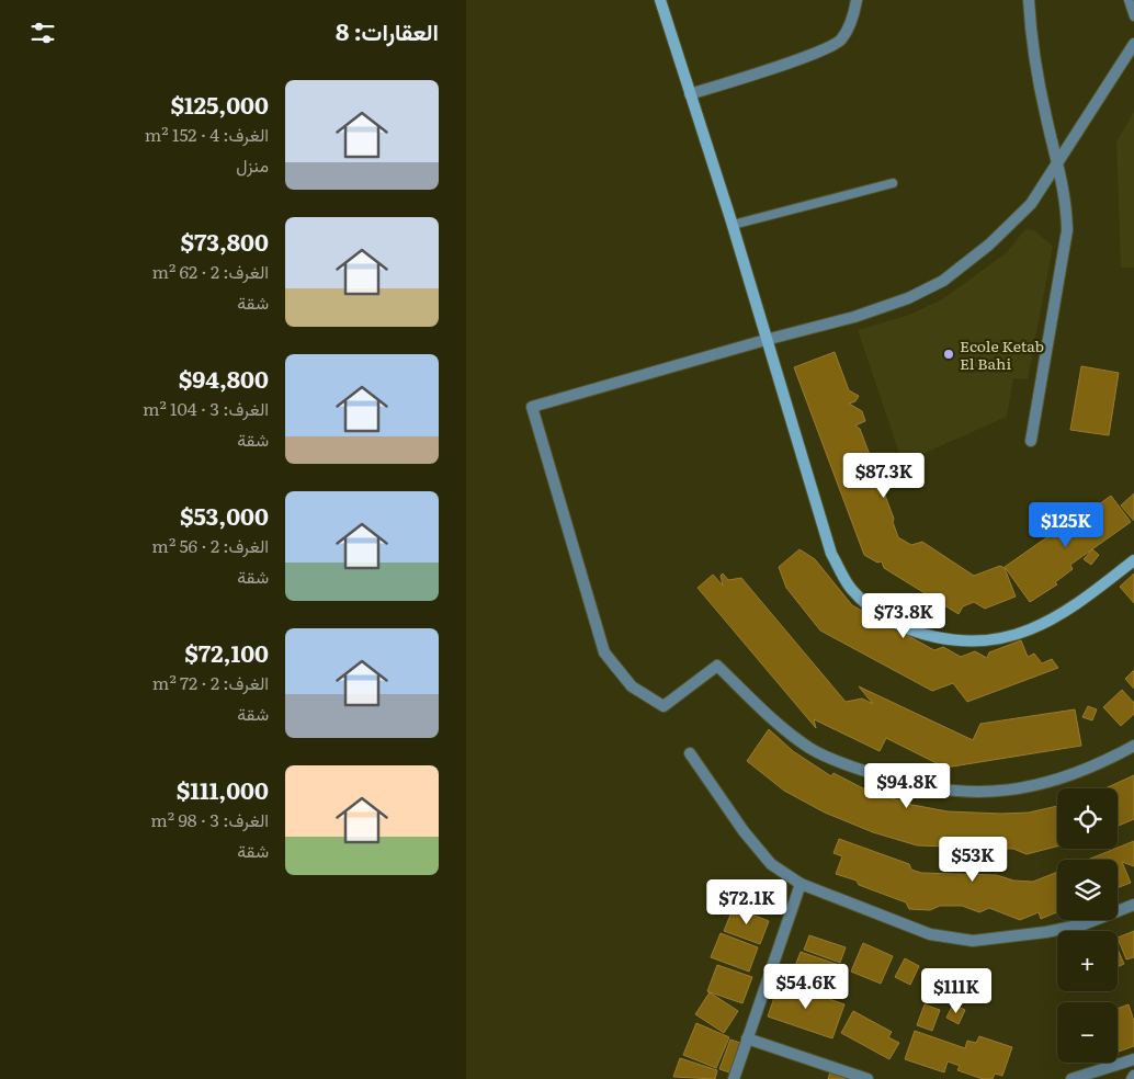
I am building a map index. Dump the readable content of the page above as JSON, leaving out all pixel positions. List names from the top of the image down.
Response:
{
  "places": ["Ecole Ketab El Bahi"],
  "page": {
    "heading": "العقارات: 8",
    "list": [
      {
        "name": "$125,000",
        "note": "الغرف: 4 · 152 m² · منزل"
      },
      {
        "name": "$73,800",
        "note": "الغرف: 2 · 62 m² · شقة"
      },
      {
        "name": "$94,800",
        "note": "الغرف: 3 · 104 m² · شقة"
      },
      {
        "name": "$53,000",
        "note": "الغرف: 2 · 56 m² · شقة"
      },
      {
        "name": "$72,100",
        "note": "الغرف: 2 · 72 m² · شقة"
      },
      {
        "name": "$111,000",
        "note": "الغرف: 3 · 98 m² · شقة"
      }
    ],
    "price": [
      "$87.3K",
      "$125K",
      "$73.8K",
      "$94.8K",
      "$53K",
      "$72.1K",
      "$54.6K",
      "$111K"
    ],
    "map_buttons": ["+", "−"]
  }
}
